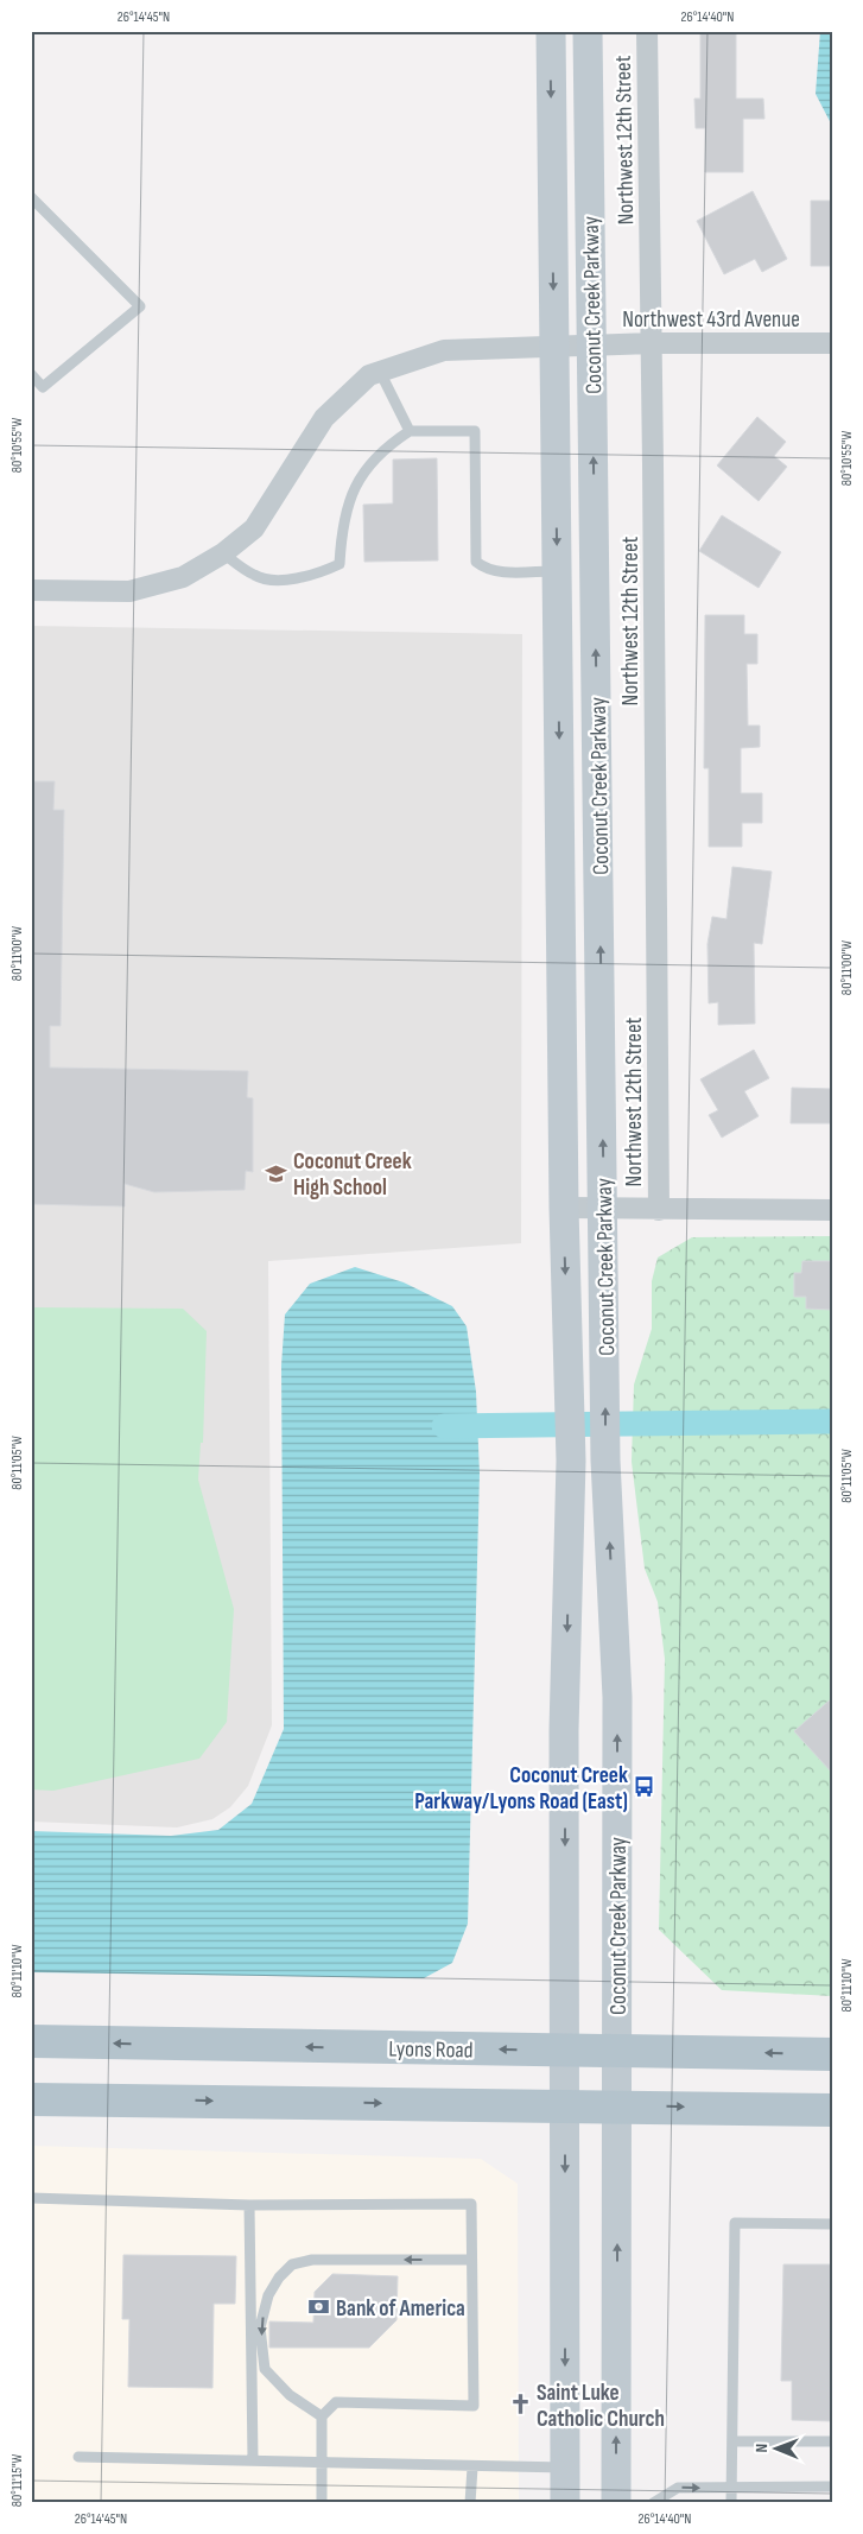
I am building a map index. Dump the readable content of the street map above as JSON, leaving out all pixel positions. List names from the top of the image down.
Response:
{
  "streets": {
    "main road": ["Coconut Creek Parkway", "Lyons Road"],
    "street": ["Northwest 12th Street", "Northwest 43rd Avenue"]
  },
  "crossings": [
    ["Northwest 12th Street", "Northwest 43rd Avenue"],
    ["Coconut Creek Parkway", "Northwest 43rd Avenue"],
    ["Coconut Creek Parkway", "Lyons Road"]
  ],
  "places": {
    "school or university": ["Coconut Creek High School"],
    "bus stop": ["Coconut Creek Parkway/Lyons Road (East)"],
    "bank": ["Bank of America"],
    "church": ["Saint Luke Catholic Church"]
  },
  "north": "left",
  "coordinates": [
    "26°14'45\"N",
    "26°14'40\"N",
    "80°10'55\"W",
    "80°11'00\"W",
    "80°11'05\"W",
    "80°11'10\"W",
    "80°11'15\"W"
  ]
}
